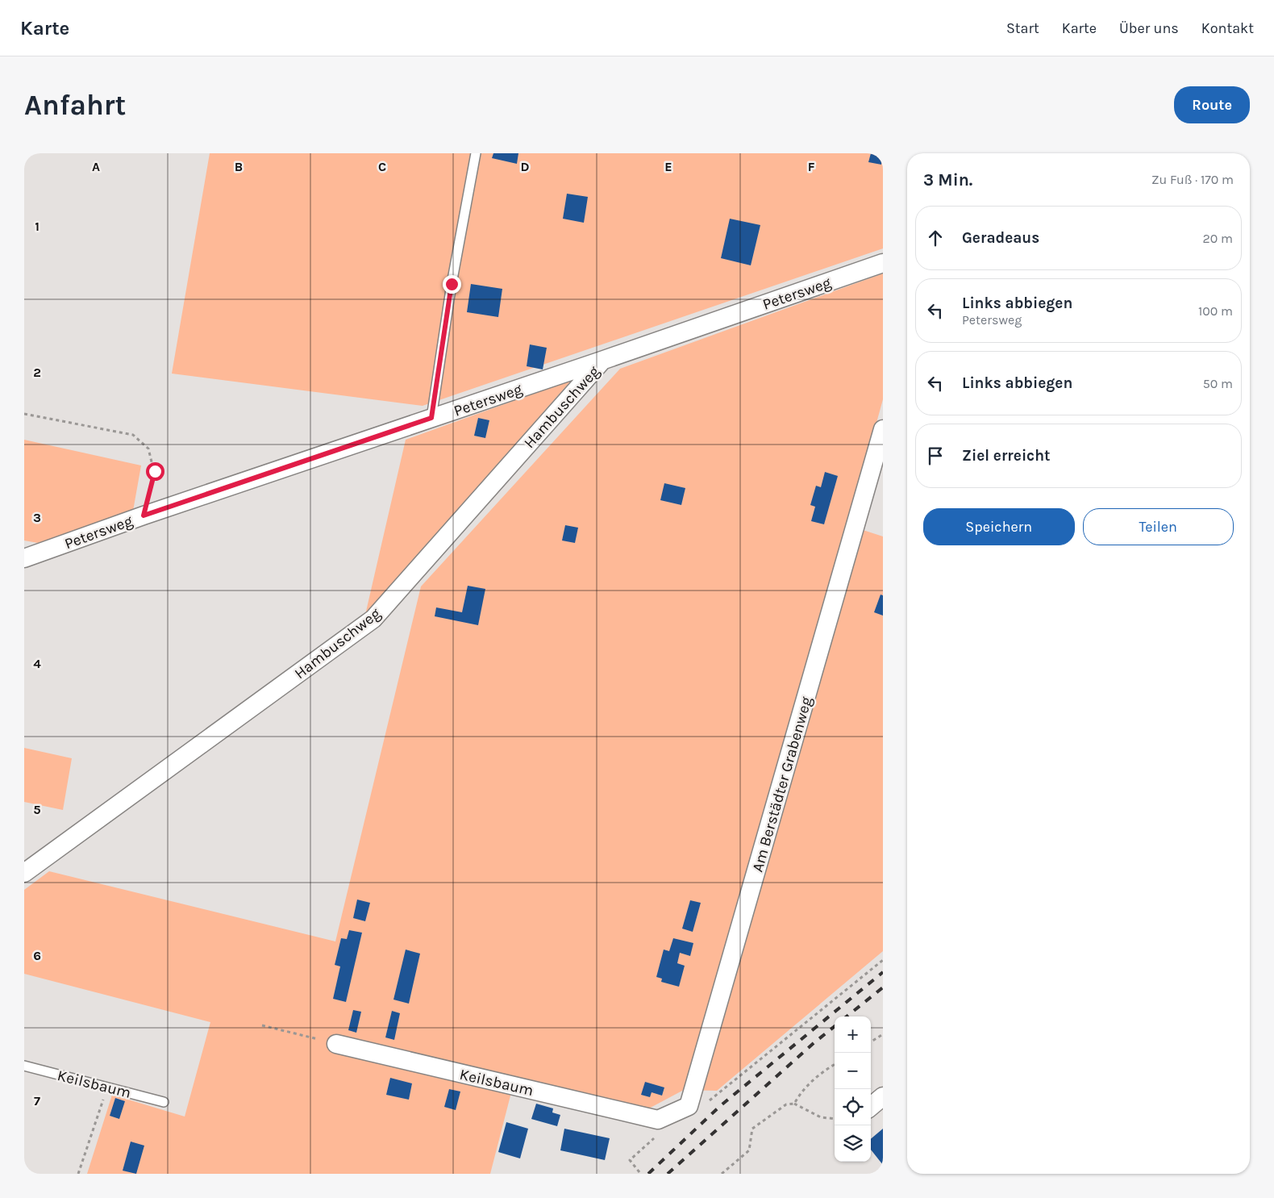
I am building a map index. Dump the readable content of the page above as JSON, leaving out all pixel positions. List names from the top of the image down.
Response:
{
  "streets": {
    "street": [
      "Petersweg",
      "Hambuschweg",
      "Am Berstädter Grabenweg",
      "Keilsbaum"
    ]
  },
  "crossings": [
    ["Petersweg", "Hambuschweg"],
    ["Am Berstädter Grabenweg", "Keilsbaum"]
  ],
  "page": {
    "header": "Karte",
    "nav": [
      "Start",
      "Karte",
      "Über uns",
      "Kontakt"
    ],
    "buttons": [
      "Route",
      ["Speichern", "Teilen"]
    ],
    "title": "Anfahrt",
    "heading": ["3 Min.", "Zu Fuß · 170 m"],
    "list": [
      ["Geradeaus", "20 m"],
      ["Links abbiegen", "Petersweg", "100 m"],
      ["Links abbiegen", "50 m"],
      "Ziel erreicht"
    ],
    "map_buttons": ["+", "−"]
  },
  "grid": {
    "columns": [
      "A",
      "B",
      "C",
      "D",
      "E",
      "F"
    ],
    "rows": [
      "1",
      "2",
      "3",
      "4",
      "5",
      "6",
      "7"
    ]
  }
}
